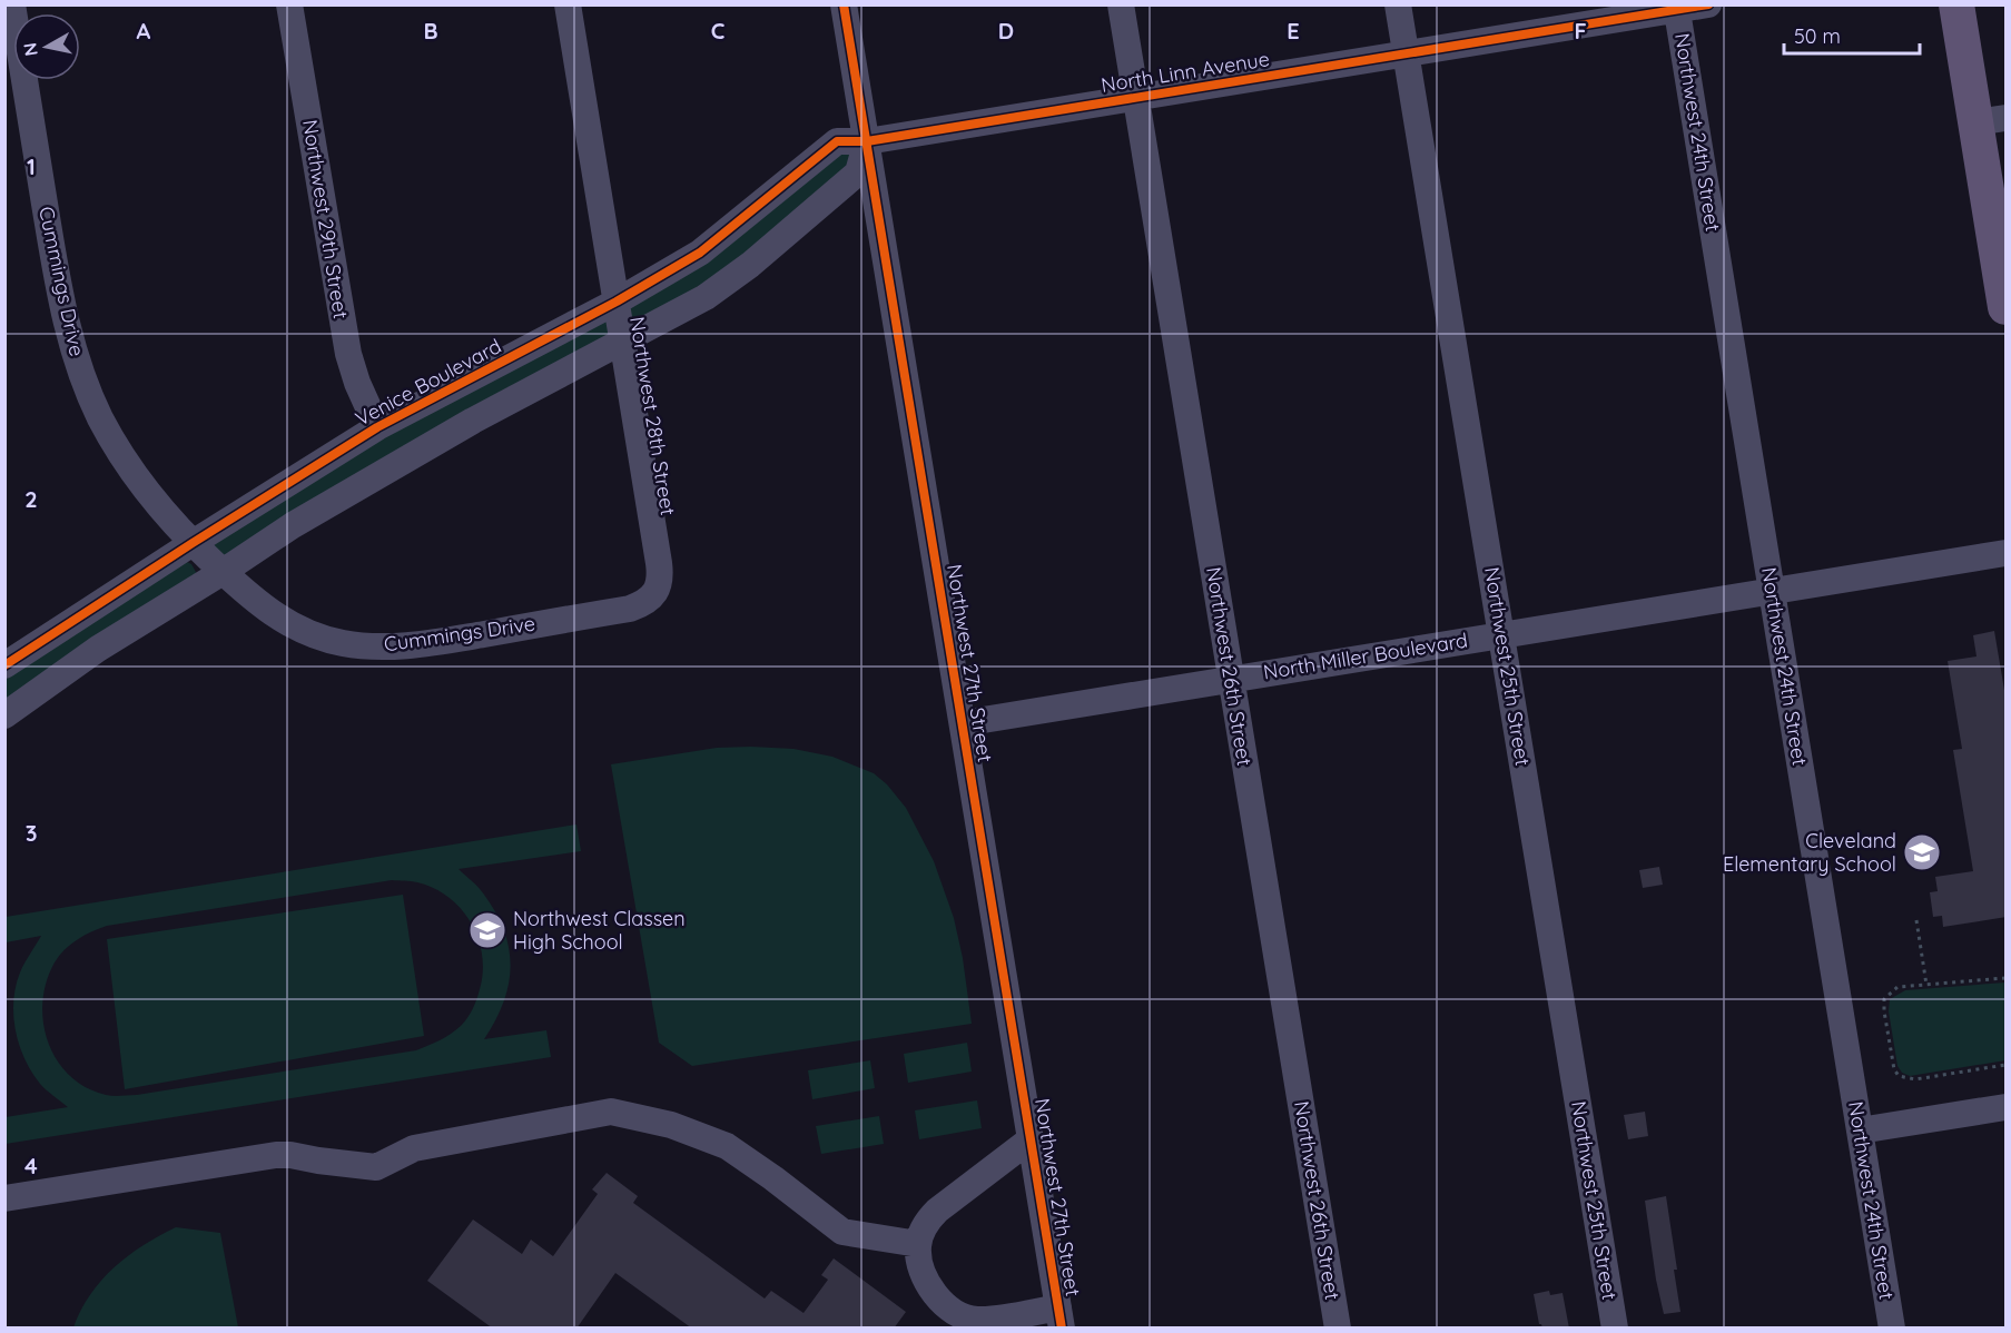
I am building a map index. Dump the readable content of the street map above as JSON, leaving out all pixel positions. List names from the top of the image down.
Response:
{
  "streets": {
    "street": [
      "North Linn Avenue",
      "Northwest 24th Street",
      "Northwest 29th Street",
      "Cummings Drive",
      "Venice Boulevard",
      "Northwest 28th Street",
      "North Miller Boulevard",
      "Northwest 27th Street",
      "Northwest 26th Street",
      "Northwest 25th Street"
    ]
  },
  "crossings": [
    ["North Linn Avenue", "Northwest 24th Street"],
    ["North Linn Avenue", "Venice Boulevard"],
    ["North Linn Avenue", "Northwest 27th Street"],
    ["North Linn Avenue", "Northwest 26th Street"],
    ["North Linn Avenue", "Northwest 25th Street"],
    ["Northwest 24th Street", "North Miller Boulevard"],
    ["Northwest 29th Street", "Venice Boulevard"],
    ["Cummings Drive", "Venice Boulevard"],
    ["Cummings Drive", "Northwest 28th Street"],
    ["Venice Boulevard", "Northwest 28th Street"],
    ["Venice Boulevard", "Northwest 27th Street"],
    ["North Miller Boulevard", "Northwest 27th Street"],
    ["North Miller Boulevard", "Northwest 26th Street"],
    ["North Miller Boulevard", "Northwest 25th Street"]
  ],
  "places": {
    "school or university": ["Cleveland Elementary School", "Northwest Classen High School"]
  },
  "scale_bar": "50 m",
  "north": "left",
  "grid": {
    "columns": [
      "A",
      "B",
      "C",
      "D",
      "E",
      "F"
    ],
    "rows": [
      "1",
      "2",
      "3",
      "4"
    ]
  }
}
